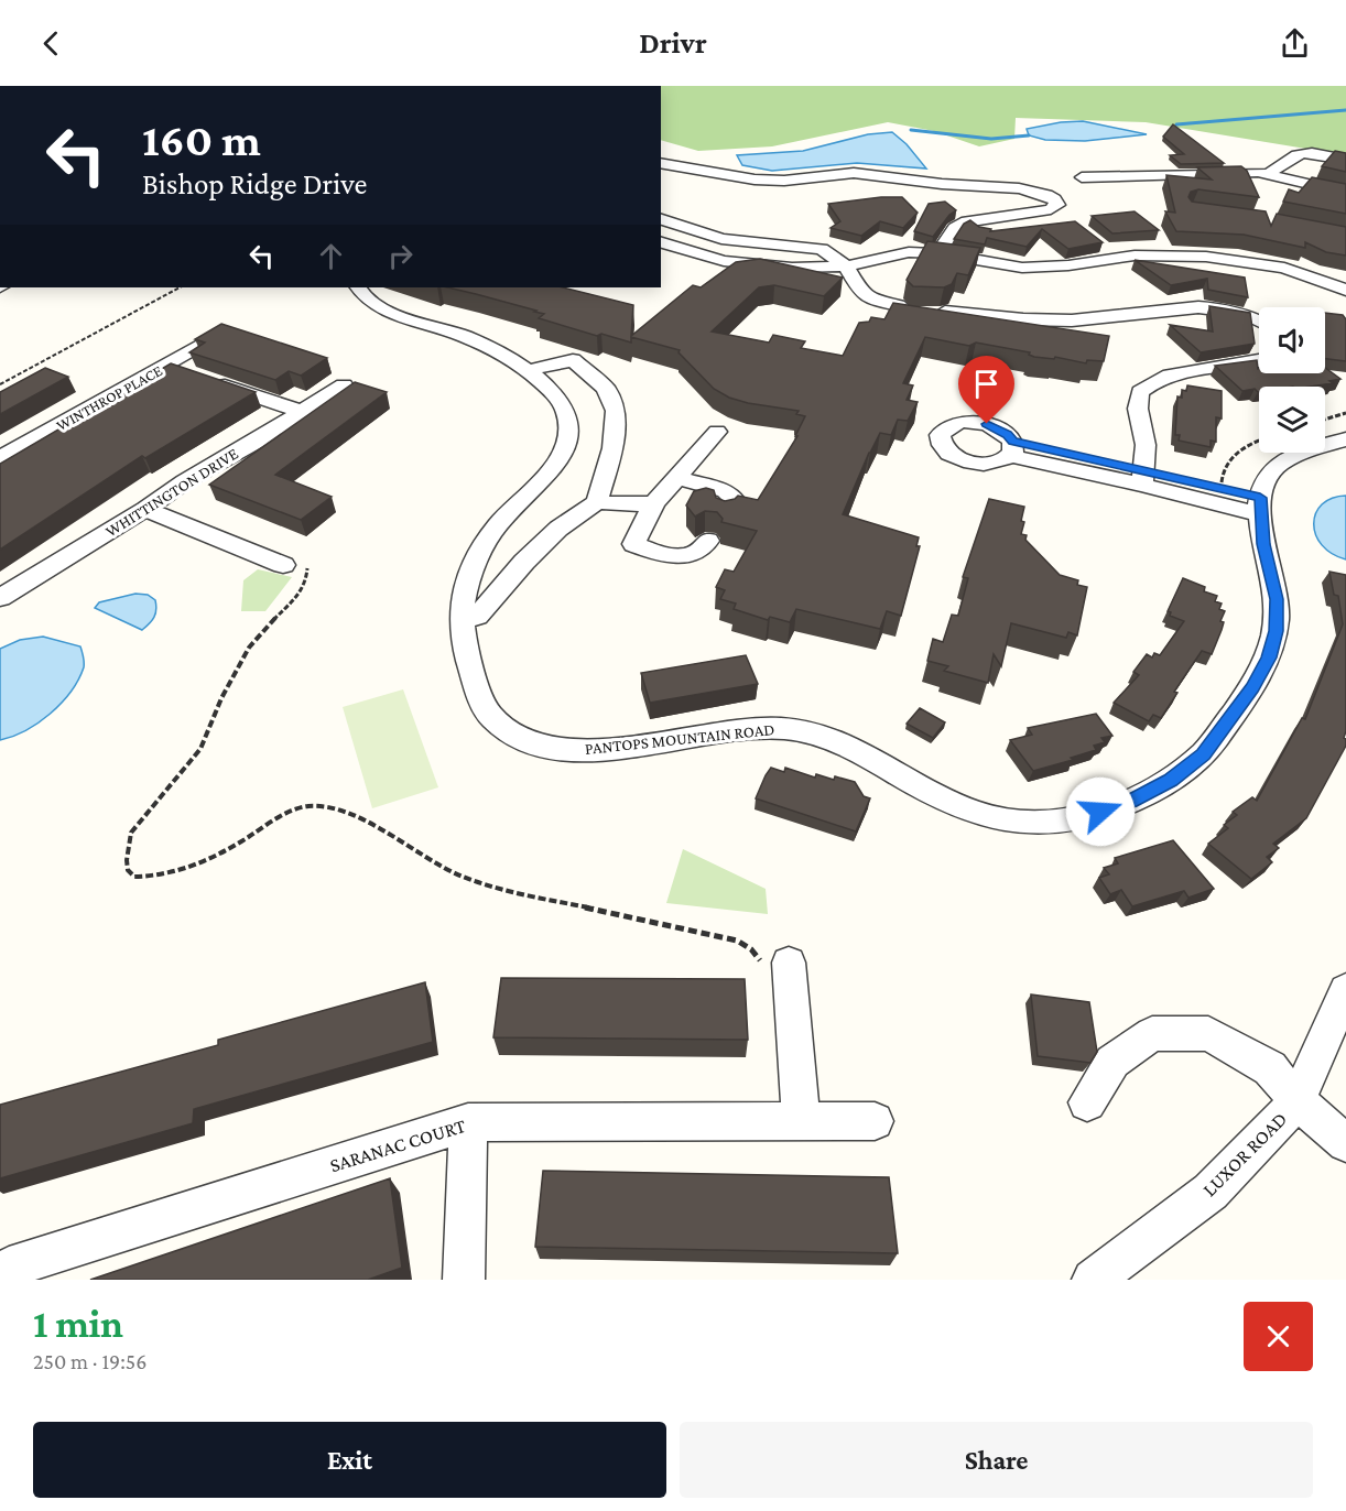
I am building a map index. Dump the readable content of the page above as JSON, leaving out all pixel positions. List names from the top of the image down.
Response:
{
  "streets": {
    "street": [
      "WINTHROP PLACE",
      "WHITTINGTON DRIVE",
      "PANTOPS MOUNTAIN ROAD",
      "SARANAC COURT",
      "LUXOR ROAD"
    ]
  },
  "page": {
    "header": "Drivr",
    "turn": ["160 m", "Bishop Ridge Drive"],
    "heading": ["1 min", "250 m · 19:56"],
    "buttons": ["Exit", "Share"]
  }
}
